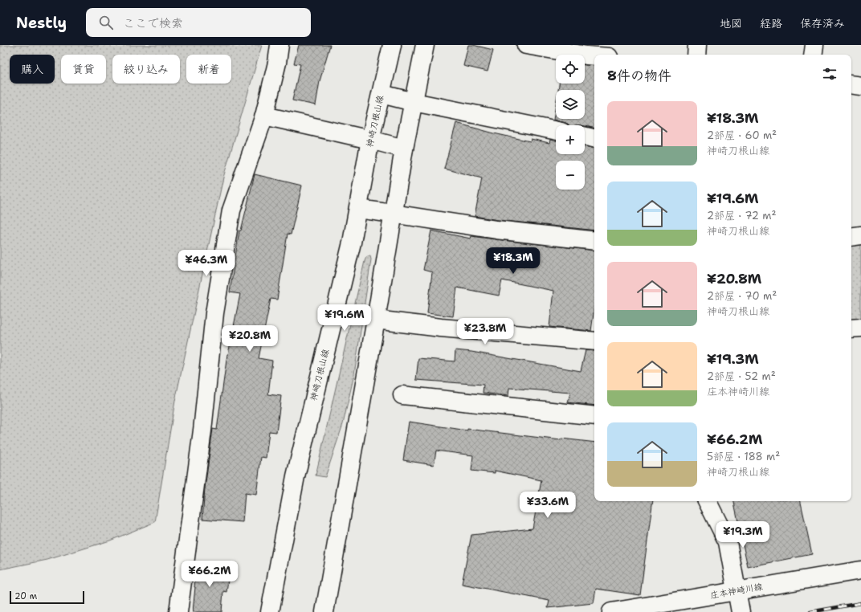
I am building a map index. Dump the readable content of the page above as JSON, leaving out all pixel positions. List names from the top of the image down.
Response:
{
  "streets": {
    "street": ["神崎刀根山線", "庄本神崎川線"]
  },
  "scale_bar": "20 m",
  "page": {
    "header": "Nestly",
    "search": "ここで検索",
    "nav": ["地図", "経路", "保存済み"],
    "map_buttons": ["+", "−"],
    "chip": [
      "購入",
      "賃貸",
      "絞り込み",
      "新着"
    ],
    "heading": "8件の物件",
    "list": [
      {
        "name": "¥18.3M",
        "note": "2部屋 · 60 m² · 神崎刀根山線"
      },
      {
        "name": "¥19.6M",
        "note": "2部屋 · 72 m² · 神崎刀根山線"
      },
      {
        "name": "¥20.8M",
        "note": "2部屋 · 70 m² · 神崎刀根山線"
      },
      {
        "name": "¥19.3M",
        "note": "2部屋 · 52 m² · 庄本神崎川線"
      },
      {
        "name": "¥66.2M",
        "note": "5部屋 · 188 m² · 神崎刀根山線"
      }
    ],
    "price": [
      "¥18.3M",
      "¥46.3M",
      "¥19.6M",
      "¥23.8M",
      "¥20.8M",
      "¥33.6M",
      "¥19.3M",
      "¥66.2M"
    ],
    "scale": "20 m"
  }
}
